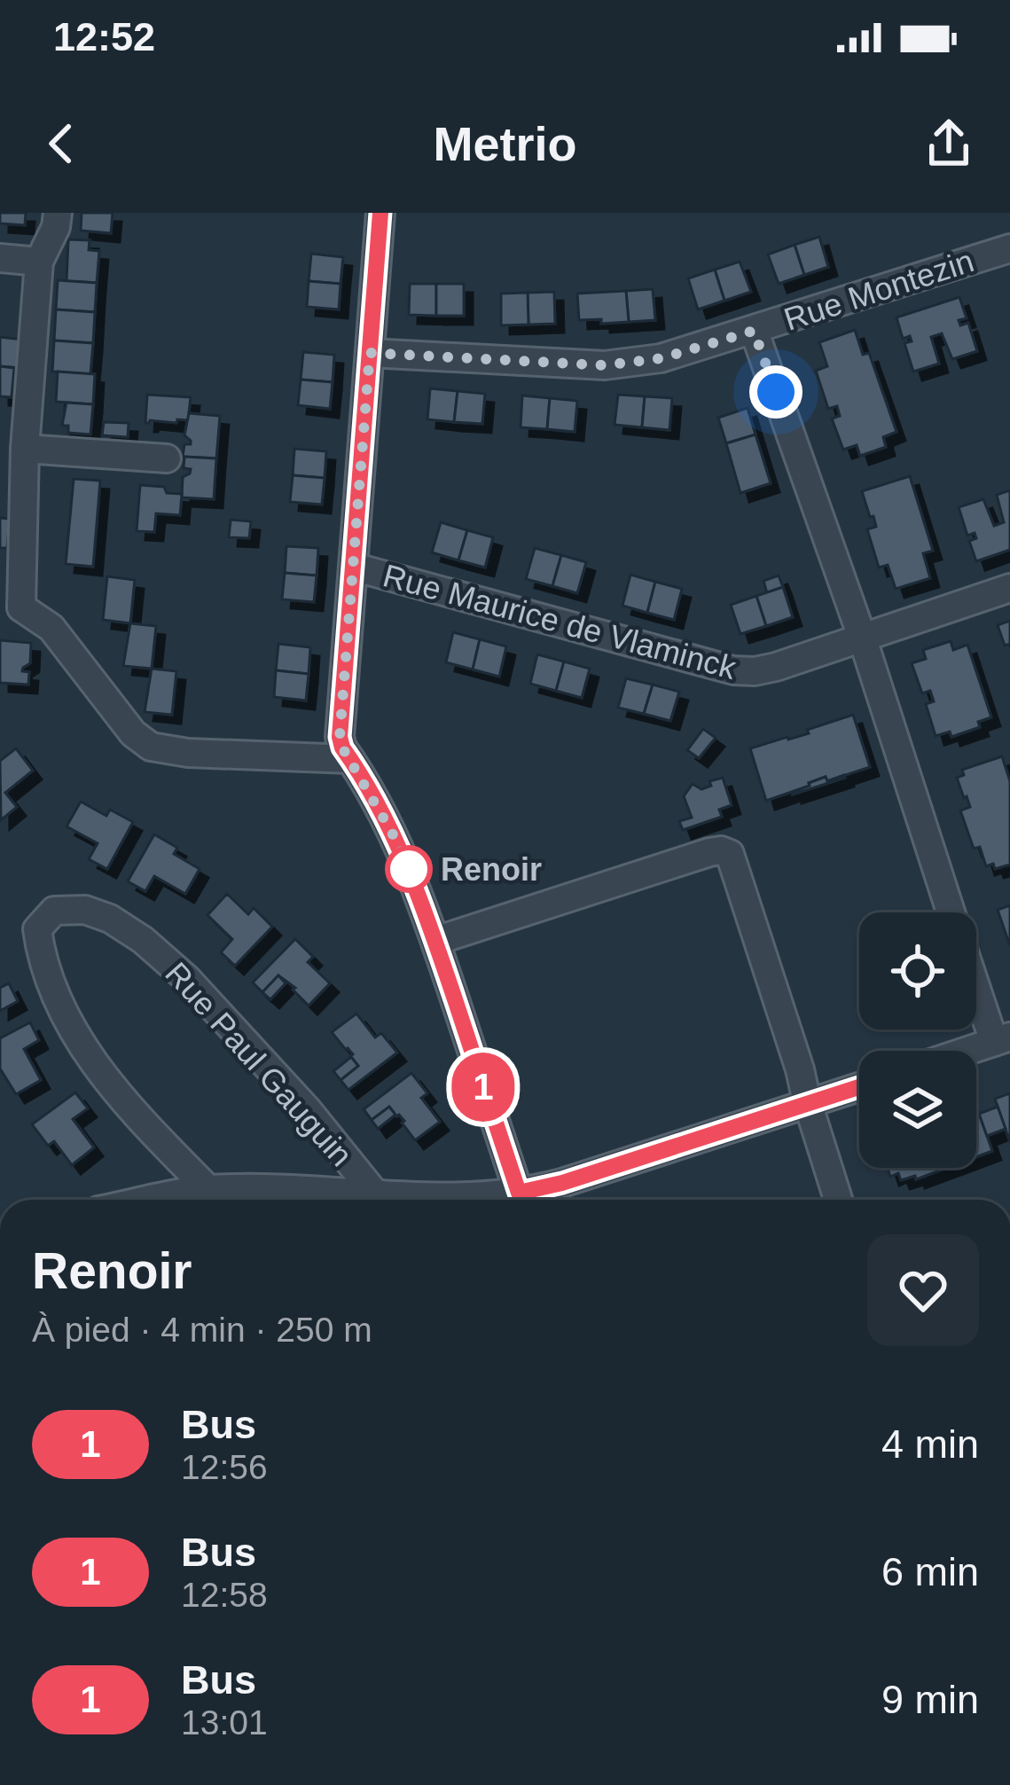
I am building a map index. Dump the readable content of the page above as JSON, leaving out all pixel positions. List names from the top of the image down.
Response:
{
  "streets": {
    "street": ["Rue Montezin", "Rue Maurice de Vlaminck", "Rue Paul Gauguin"]
  },
  "places": ["Renoir"],
  "lines": ["bus line 1"],
  "page": {
    "status": "12:52",
    "header": "Metrio",
    "on_map": "1",
    "heading": ["Renoir", "À pied · 4 min · 250 m"],
    "list": [
      {
        "mark": "1",
        "name": "Bus",
        "note": "12:56",
        "value": "4 min"
      },
      {
        "mark": "1",
        "name": "Bus",
        "note": "12:58",
        "value": "6 min"
      },
      {
        "mark": "1",
        "name": "Bus",
        "note": "13:01",
        "value": "9 min"
      }
    ]
  }
}
